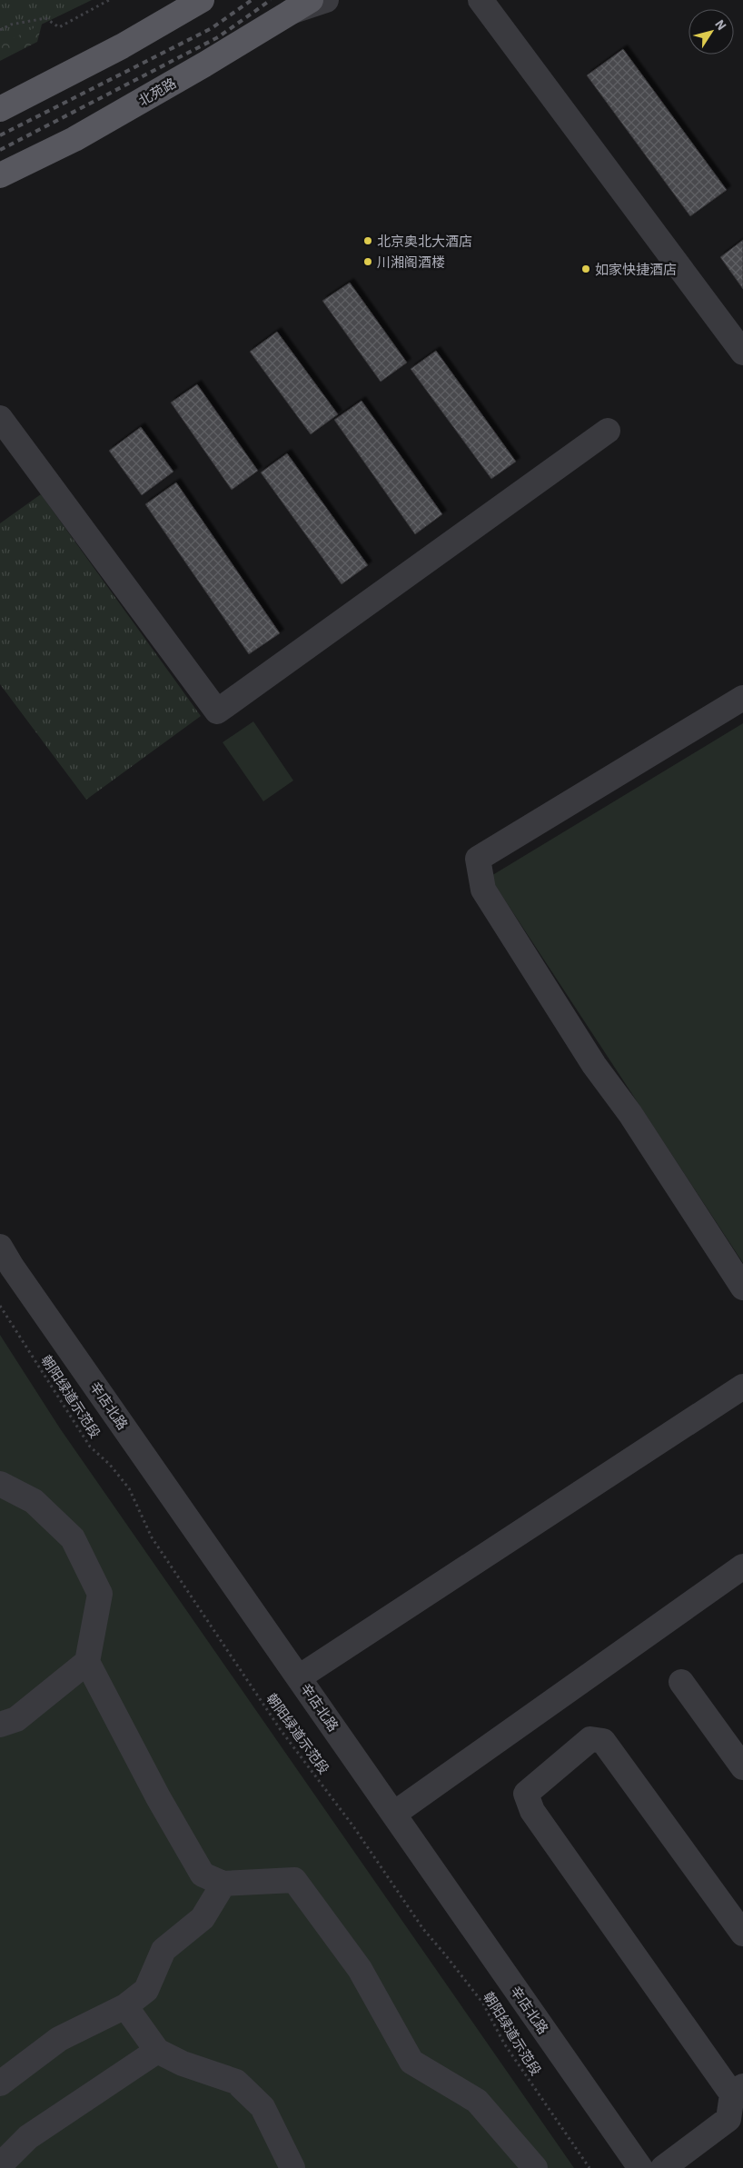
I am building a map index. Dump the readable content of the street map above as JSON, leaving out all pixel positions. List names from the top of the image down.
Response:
{
  "streets": {
    "main road": ["北苑路"],
    "street": ["辛店北路"],
    "path": ["朝阳绿道示范段"]
  },
  "places": ["北京奥北大酒店", "川湘阁酒楼", "如家快捷酒店"],
  "north": "top right"
}
